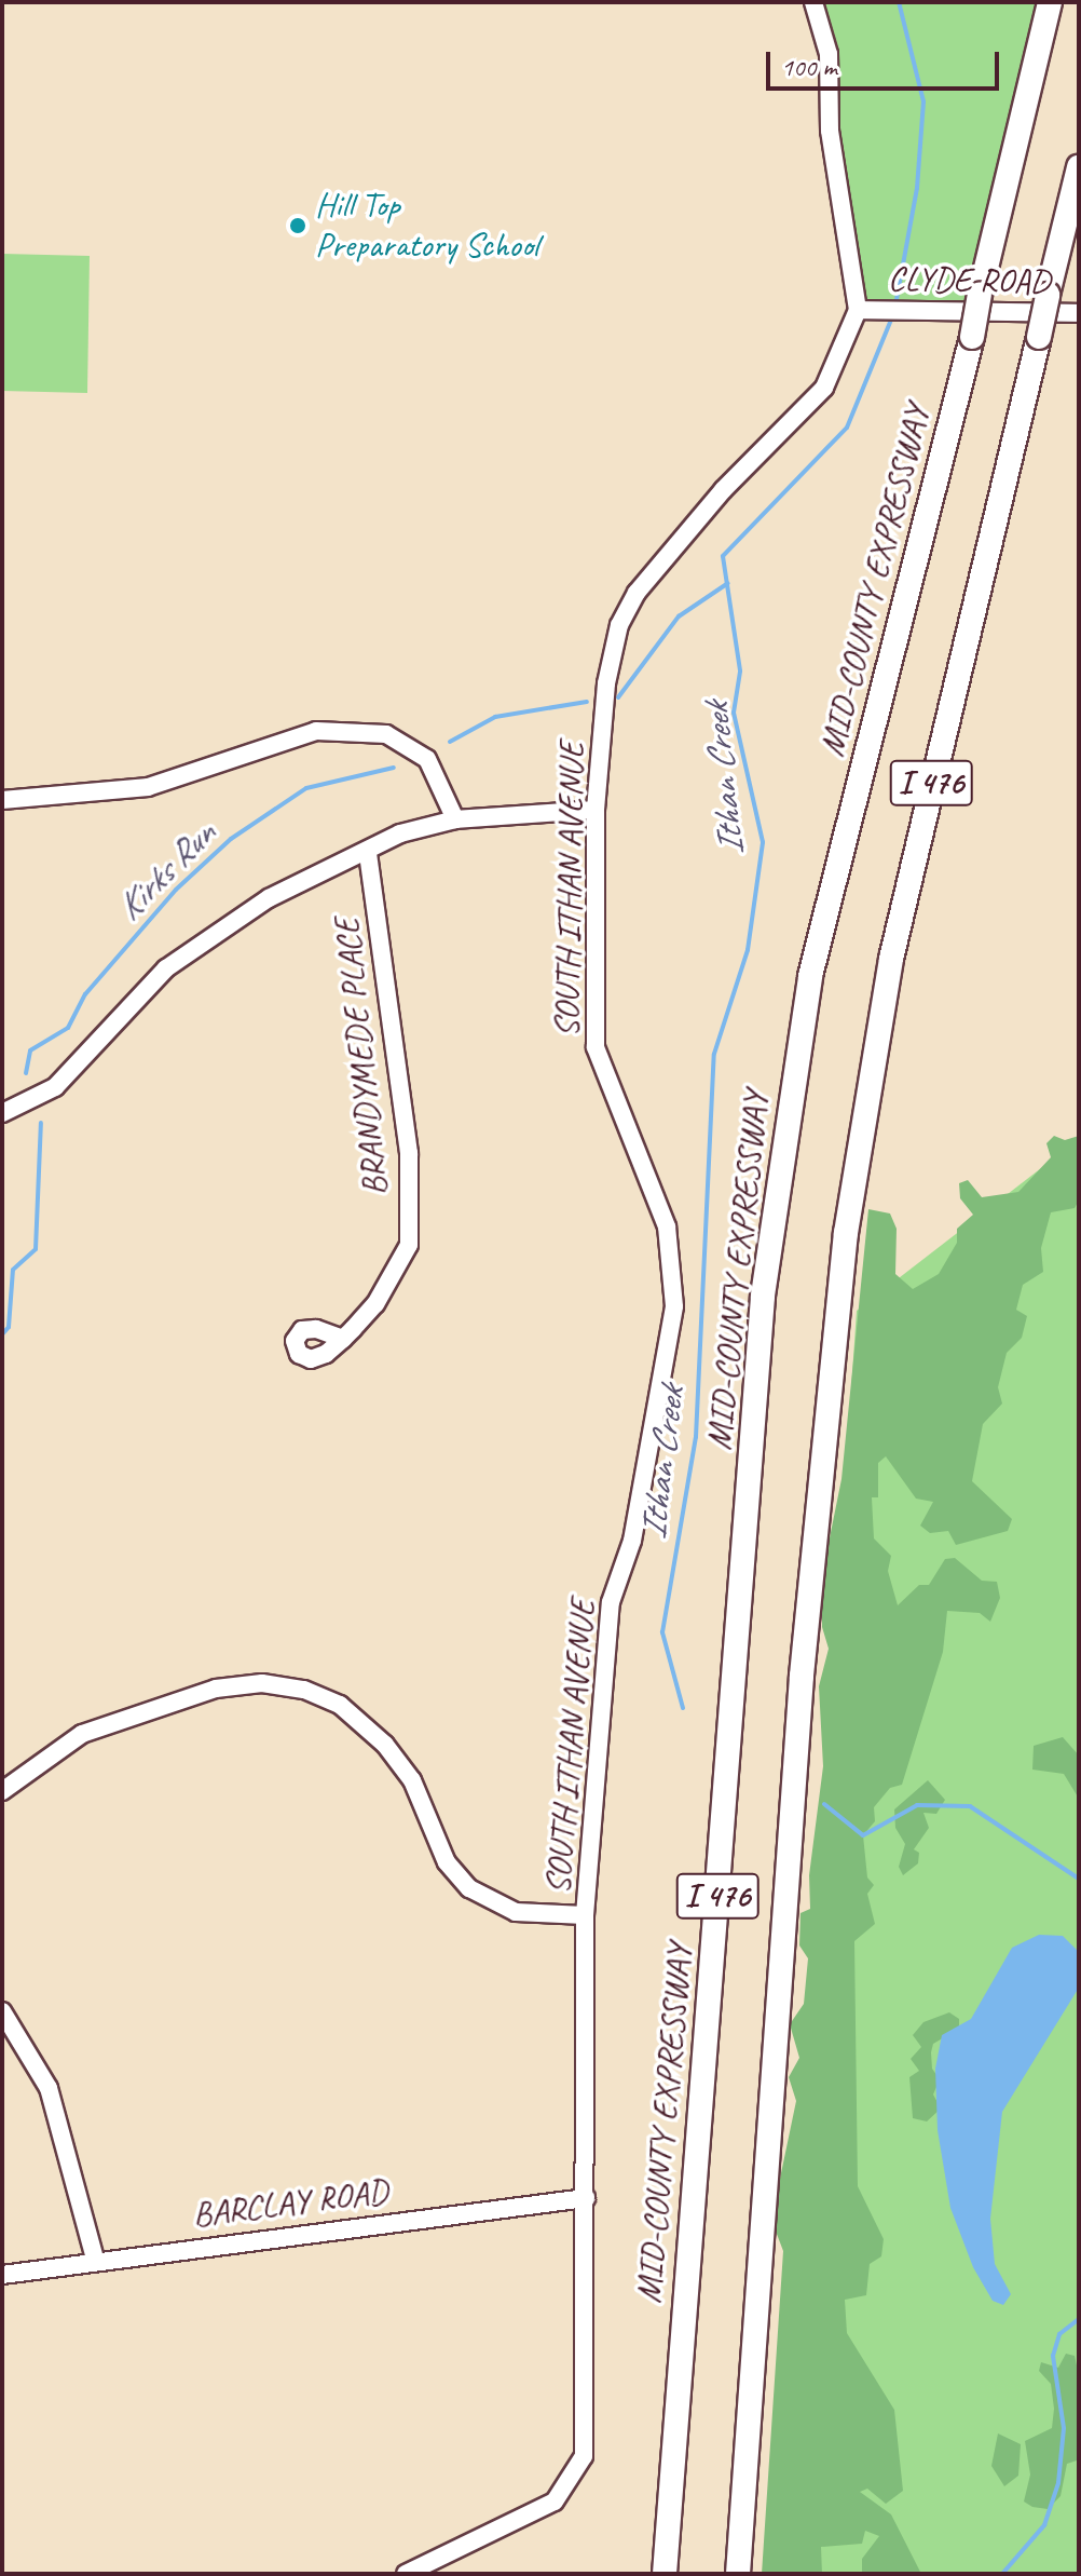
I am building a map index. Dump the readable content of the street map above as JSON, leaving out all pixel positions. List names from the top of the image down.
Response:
{
  "streets": {
    "highway": ["MID-COUNTY EXPRESSWAY", "I 476"],
    "street": [
      "CLYDE ROAD",
      "SOUTH ITHAN AVENUE",
      "BRANDYMEDE PLACE",
      "BARCLAY ROAD"
    ]
  },
  "crossings": [
    ["CLYDE ROAD", "SOUTH ITHAN AVENUE"],
    ["SOUTH ITHAN AVENUE", "BARCLAY ROAD"]
  ],
  "water": ["Ithan Creek", "Kirks Run"],
  "places": ["Hill Top Preparatory School"],
  "scale_bar": "100 m"
}
